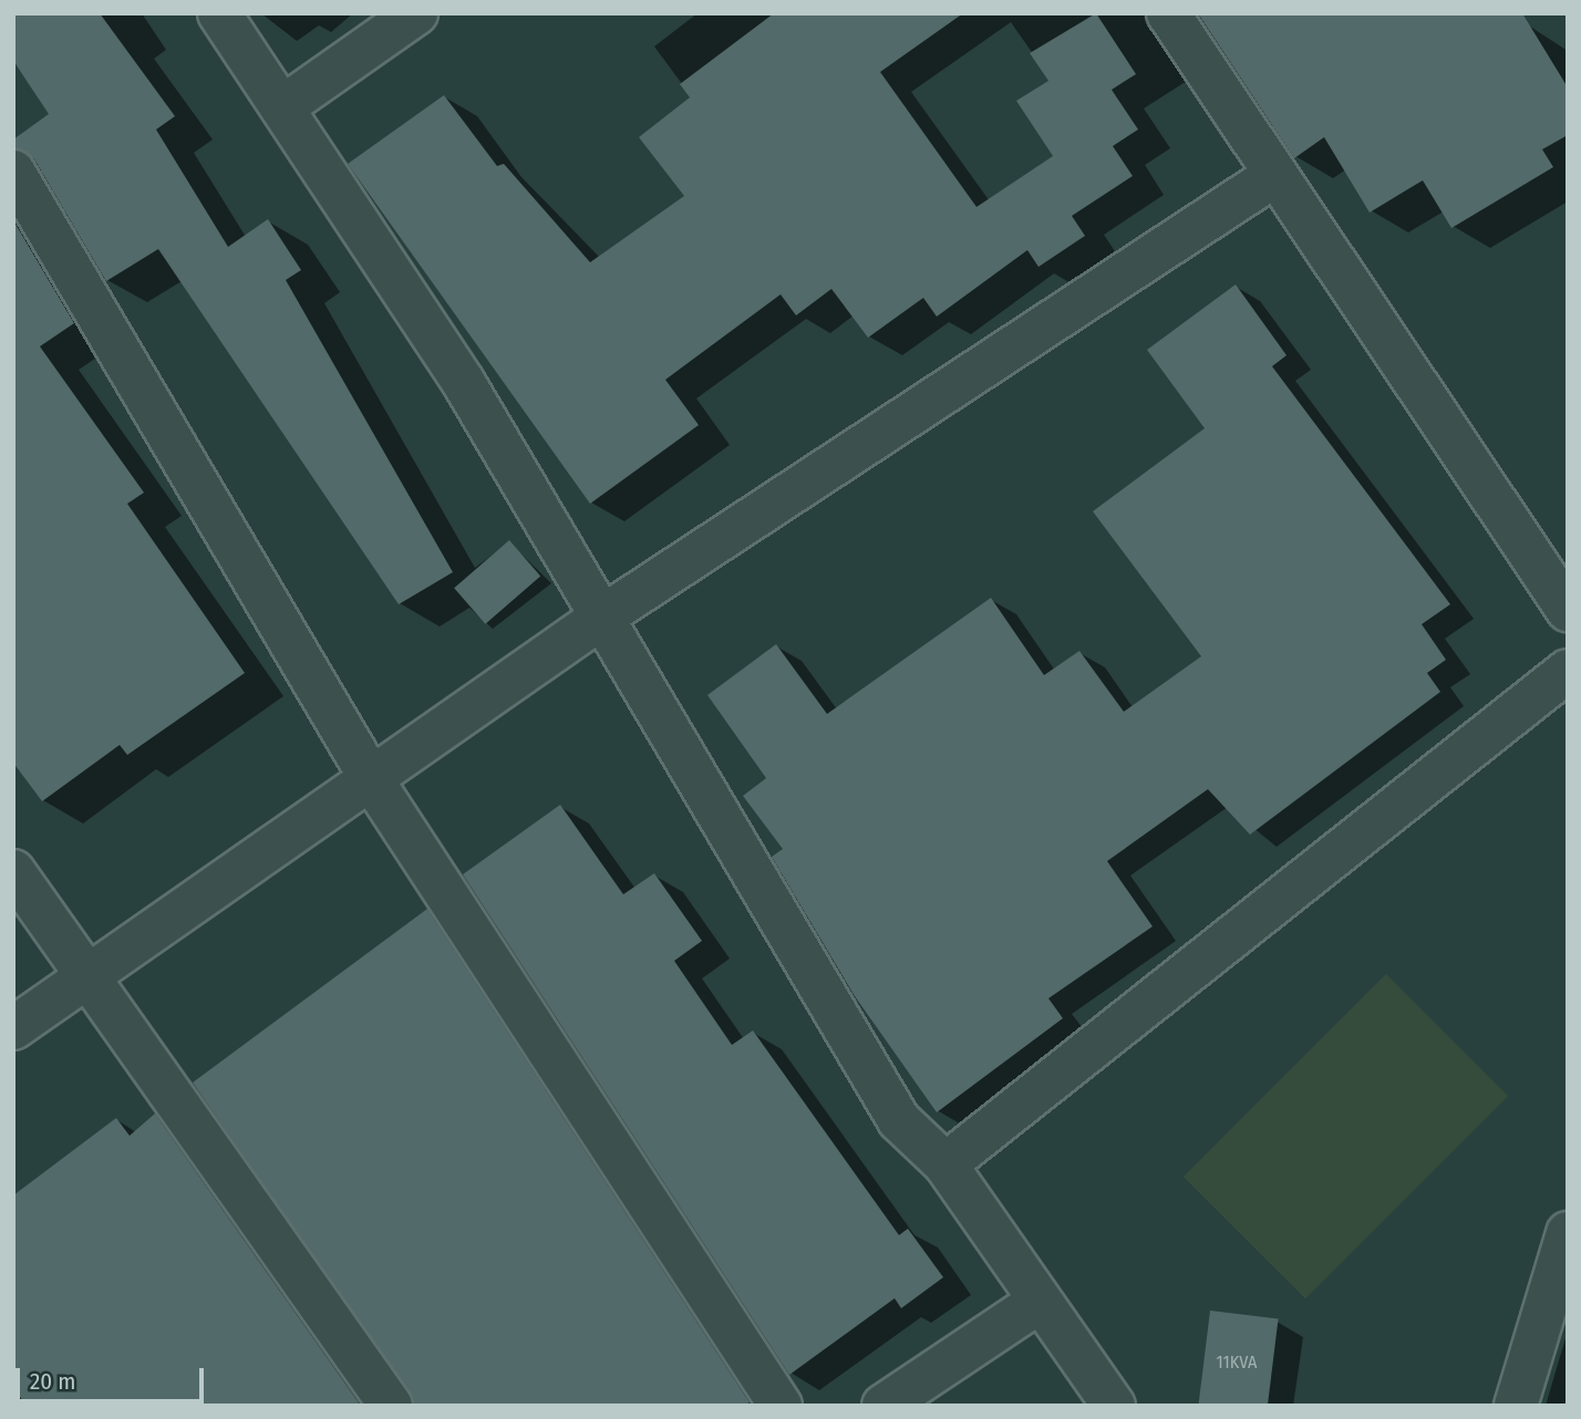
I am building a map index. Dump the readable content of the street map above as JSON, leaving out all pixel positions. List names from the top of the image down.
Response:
{
  "house_numbers": ["11KVA"],
  "scale_bar": "20 m"
}
